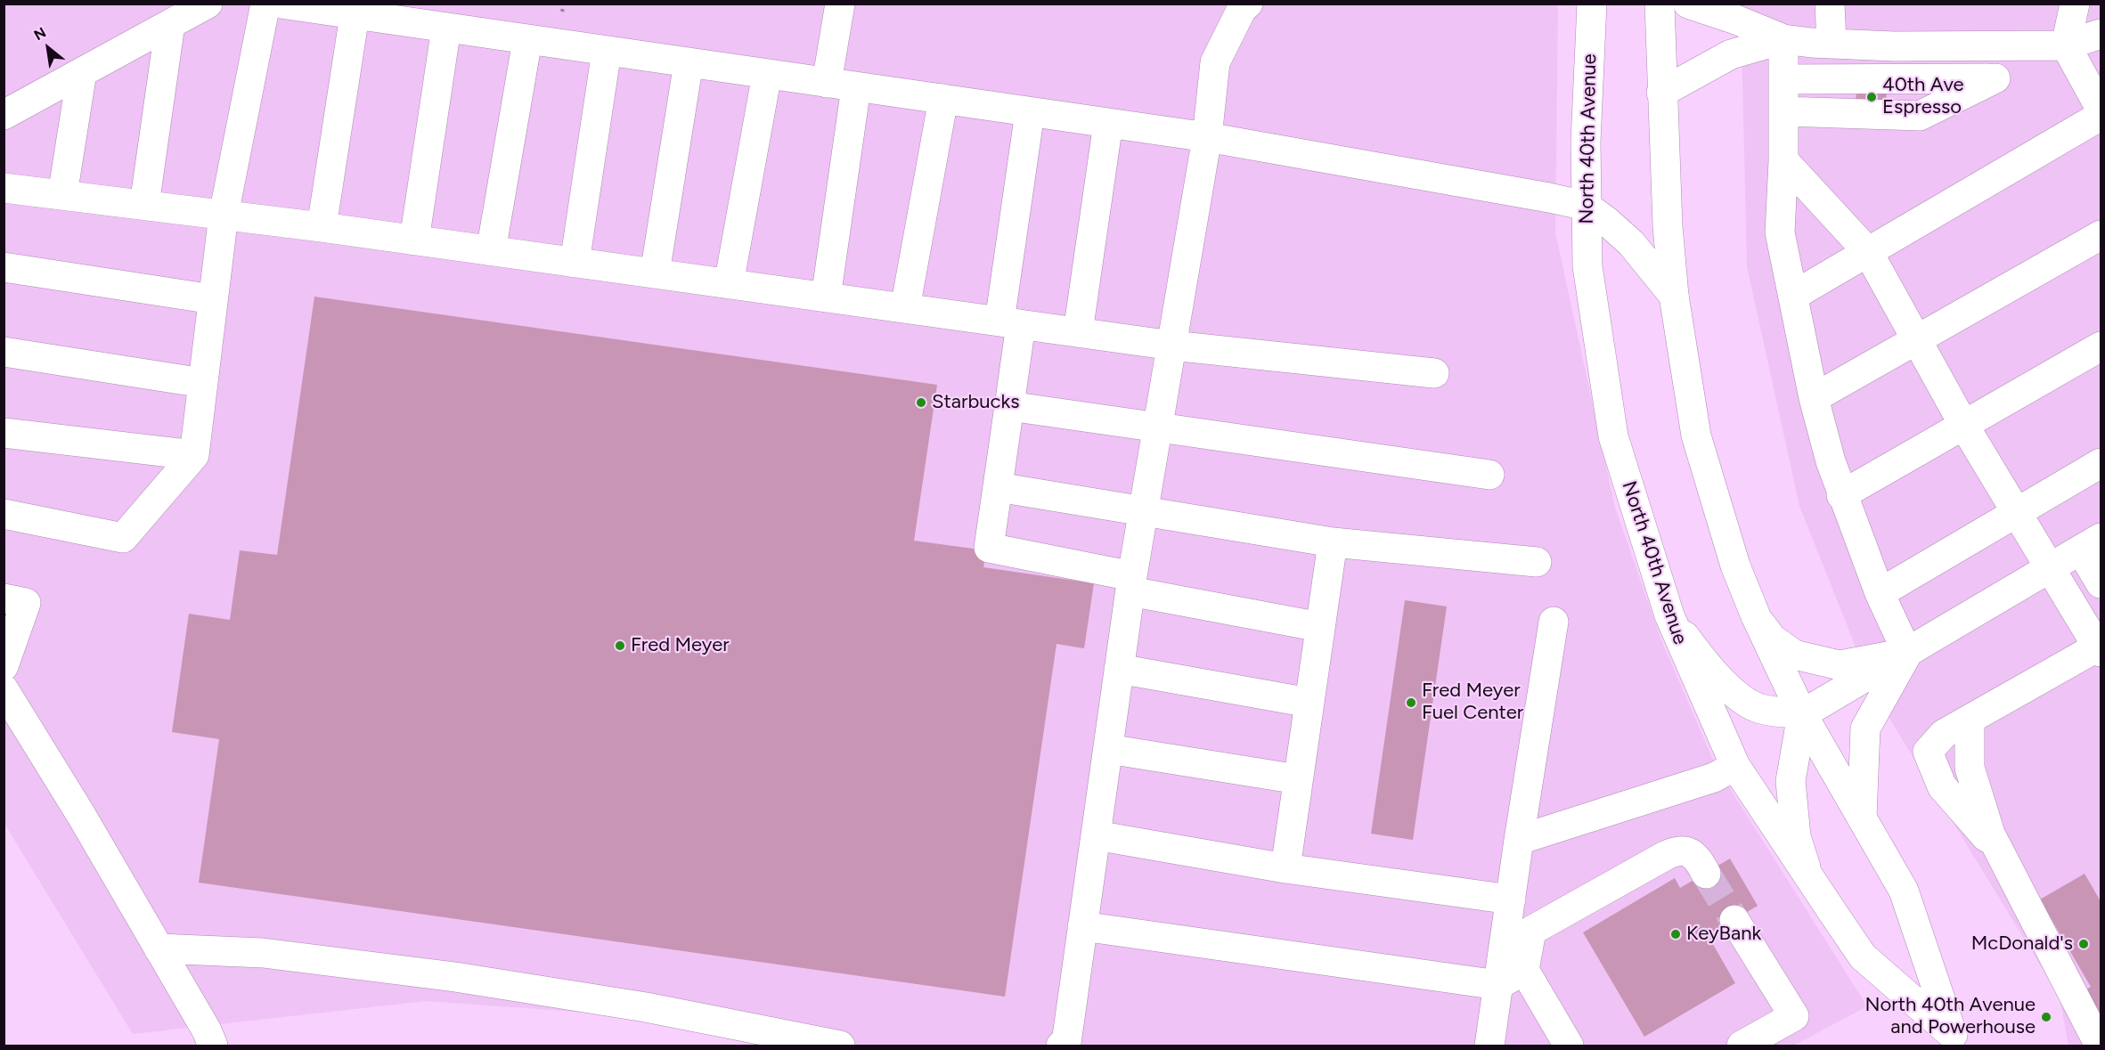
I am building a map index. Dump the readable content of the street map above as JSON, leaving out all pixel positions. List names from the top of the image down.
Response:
{
  "streets": {
    "main road": ["North 40th Avenue"]
  },
  "places": [
    "40th Ave Espresso",
    "Starbucks",
    "Fred Meyer",
    "Fred Meyer Fuel Center",
    "KeyBank",
    "McDonald's",
    "North 40th Avenue and Powerhouse"
  ],
  "north": "top left"
}
